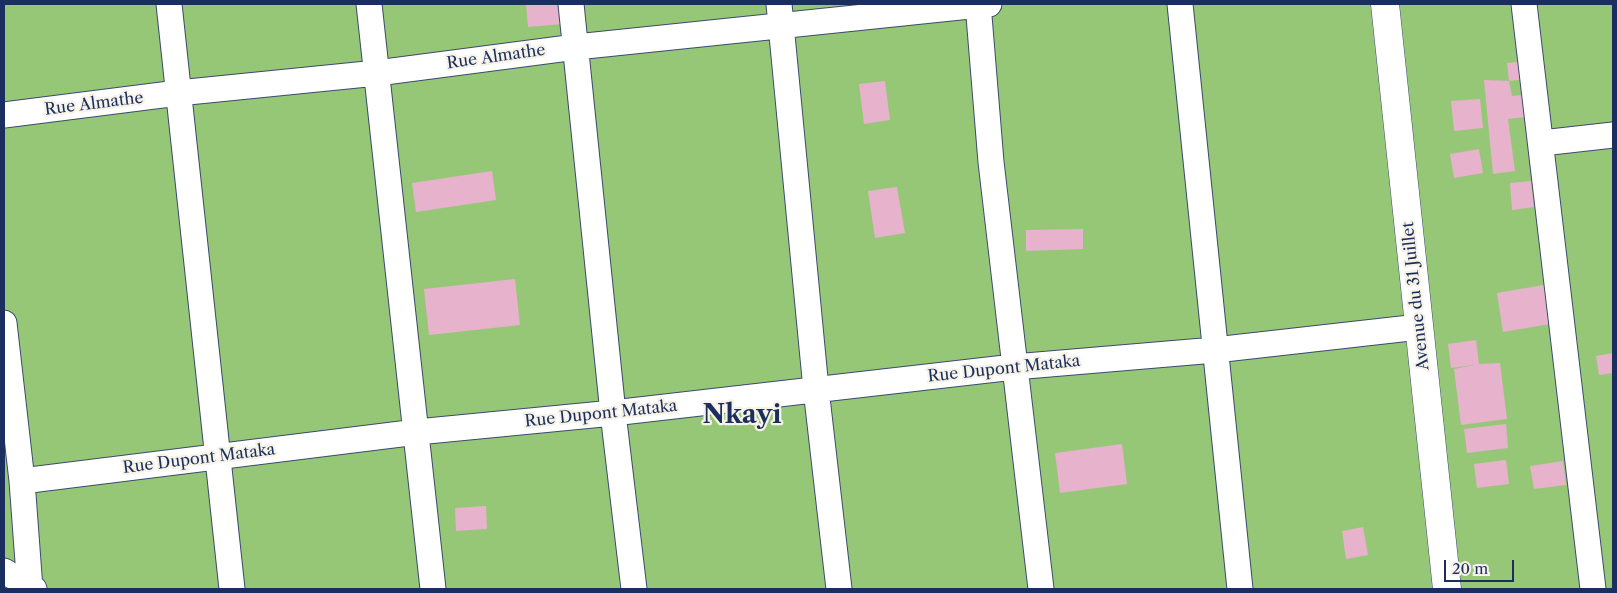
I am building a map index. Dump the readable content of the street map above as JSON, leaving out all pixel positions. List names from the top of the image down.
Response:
{
  "streets": {
    "street": ["Rue Almathe", "Avenue du 31 Juillet", "Rue Dupont Mataka"]
  },
  "crossings": [
    ["Avenue du 31 Juillet", "Rue Dupont Mataka"]
  ],
  "districts": ["Nkayi"],
  "scale_bar": "20 m"
}
